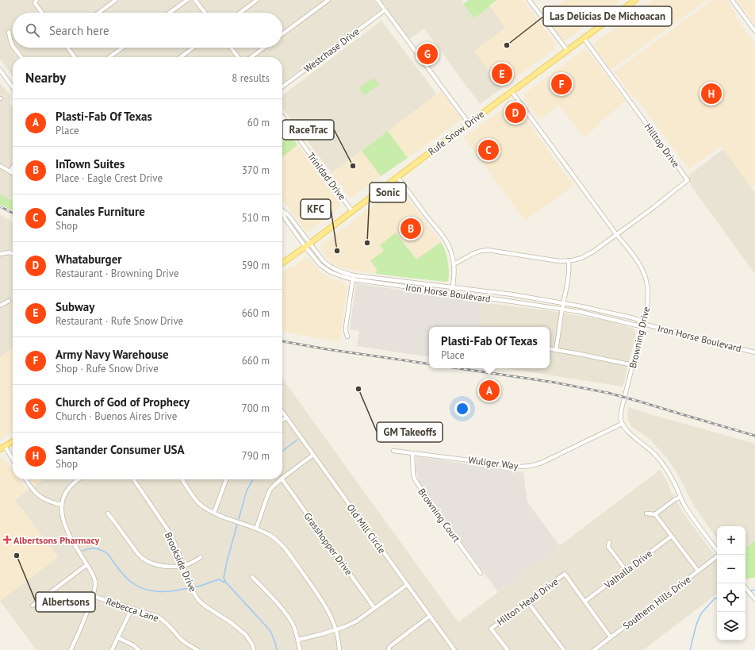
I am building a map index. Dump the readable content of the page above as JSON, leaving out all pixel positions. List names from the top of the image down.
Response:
{
  "streets": {
    "main road": ["Rufe Snow Drive"],
    "street": [
      "Westchase Drive",
      "Hilltop Drive",
      "Trinidad Drive",
      "Iron Horse Boulevard",
      "Browning Drive",
      "Wuliger Way",
      "Browning Court",
      "Old Mill Circle",
      "Grasshopper Drive",
      "Brookside Drive",
      "Valhalla Drive",
      "Hilton Head Drive",
      "Southern Hills Drive",
      "Rebecca Lane"
    ]
  },
  "crossings": [
    ["Rufe Snow Drive", "Hilltop Drive"],
    ["Rufe Snow Drive", "Trinidad Drive"],
    ["Rufe Snow Drive", "Iron Horse Boulevard"],
    ["Rufe Snow Drive", "Browning Drive"],
    ["Hilltop Drive", "Browning Drive"],
    ["Iron Horse Boulevard", "Browning Drive"],
    ["Browning Drive", "Wuliger Way"],
    ["Wuliger Way", "Browning Court"],
    ["Valhalla Drive", "Hilton Head Drive"]
  ],
  "places": {
    "other": [
      "Las Delicias De Michoacan",
      "RaceTrac",
      "Sonic",
      "KFC",
      "GM Takeoffs",
      "Albertsons"
    ],
    "health": ["Albertsons Pharmacy"]
  },
  "page": {
    "search": "Search here",
    "pins": [
      "G",
      "E",
      "F",
      "H",
      "D",
      "C",
      "B",
      "A"
    ],
    "heading": ["Nearby", "8 results"],
    "list": [
      {
        "mark": "A",
        "name": "Plasti-Fab Of Texas",
        "note": "Place",
        "value": "60 m"
      },
      {
        "mark": "B",
        "name": "InTown Suites",
        "note": "Place · Eagle Crest Drive",
        "value": "370 m"
      },
      {
        "mark": "C",
        "name": "Canales Furniture",
        "note": "Shop",
        "value": "510 m"
      },
      {
        "mark": "D",
        "name": "Whataburger",
        "note": "Restaurant · Browning Drive",
        "value": "590 m"
      },
      {
        "mark": "E",
        "name": "Subway",
        "note": "Restaurant · Rufe Snow Drive",
        "value": "660 m"
      },
      {
        "mark": "F",
        "name": "Army Navy Warehouse",
        "note": "Shop · Rufe Snow Drive",
        "value": "660 m"
      },
      {
        "mark": "G",
        "name": "Church of God of Prophecy",
        "note": "Church · Buenos Aires Drive",
        "value": "700 m"
      },
      {
        "mark": "H",
        "name": "Santander Consumer USA",
        "note": "Shop",
        "value": "790 m"
      }
    ],
    "popup": ["Plasti-Fab Of Texas", "Place"],
    "map_buttons": ["+", "−"]
  }
}
